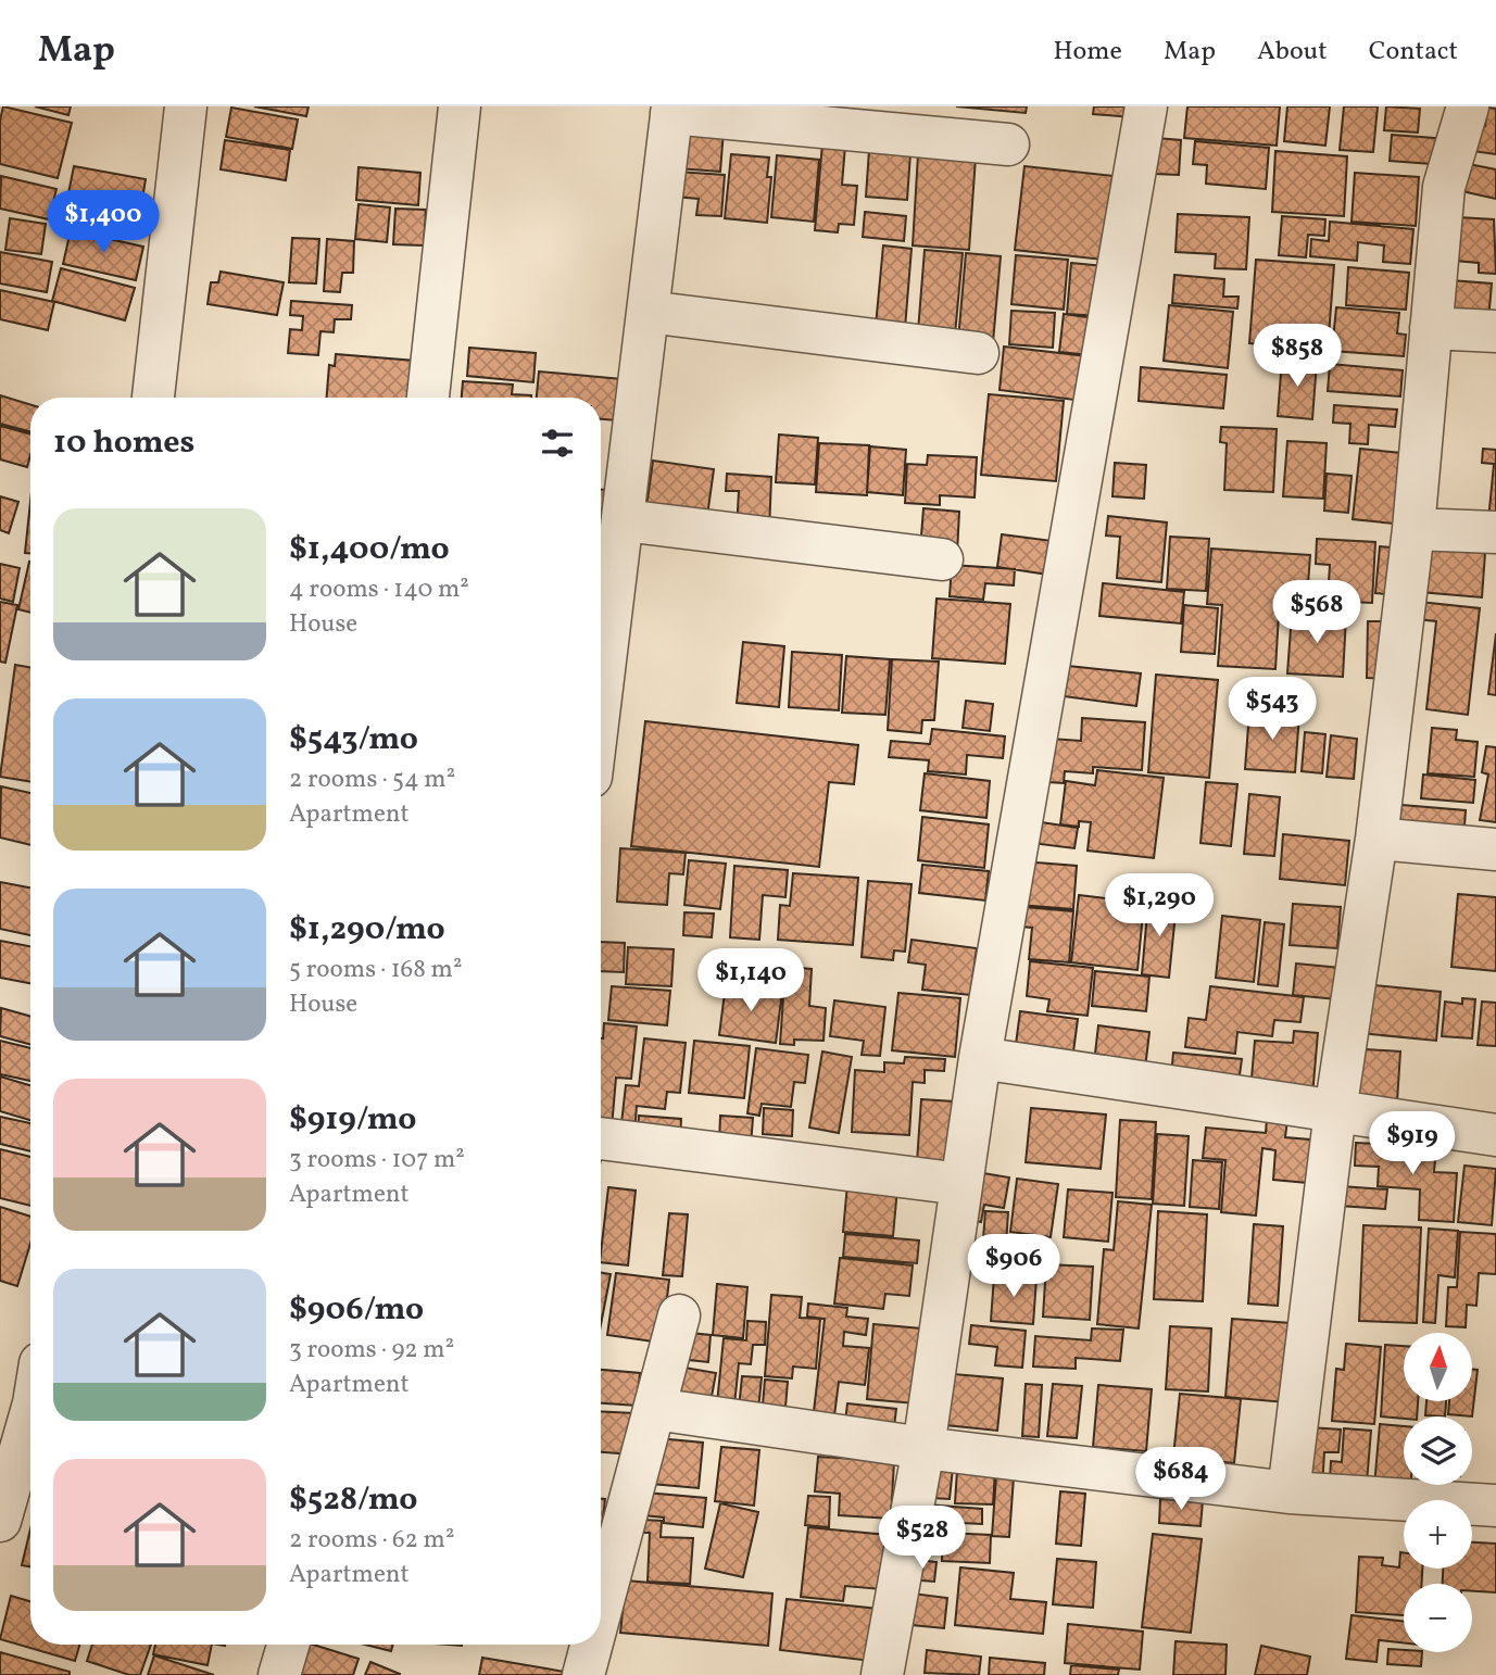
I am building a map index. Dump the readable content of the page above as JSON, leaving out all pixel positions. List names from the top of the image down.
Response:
{
  "north": "top",
  "page": {
    "header": "Map",
    "nav": [
      "Home",
      "Map",
      "About",
      "Contact"
    ],
    "price": [
      "$1,400",
      "$858",
      "$568",
      "$543",
      "$1,290",
      "$1,140",
      "$919",
      "$906",
      "$684",
      "$528"
    ],
    "heading": "10 homes",
    "list": [
      {
        "name": "$1,400/mo",
        "note": "4 rooms · 140 m² · House"
      },
      {
        "name": "$543/mo",
        "note": "2 rooms · 54 m² · Apartment"
      },
      {
        "name": "$1,290/mo",
        "note": "5 rooms · 168 m² · House"
      },
      {
        "name": "$919/mo",
        "note": "3 rooms · 107 m² · Apartment"
      },
      {
        "name": "$906/mo",
        "note": "3 rooms · 92 m² · Apartment"
      },
      {
        "name": "$528/mo",
        "note": "2 rooms · 62 m² · Apartment"
      }
    ],
    "map_buttons": ["+", "−"]
  }
}
